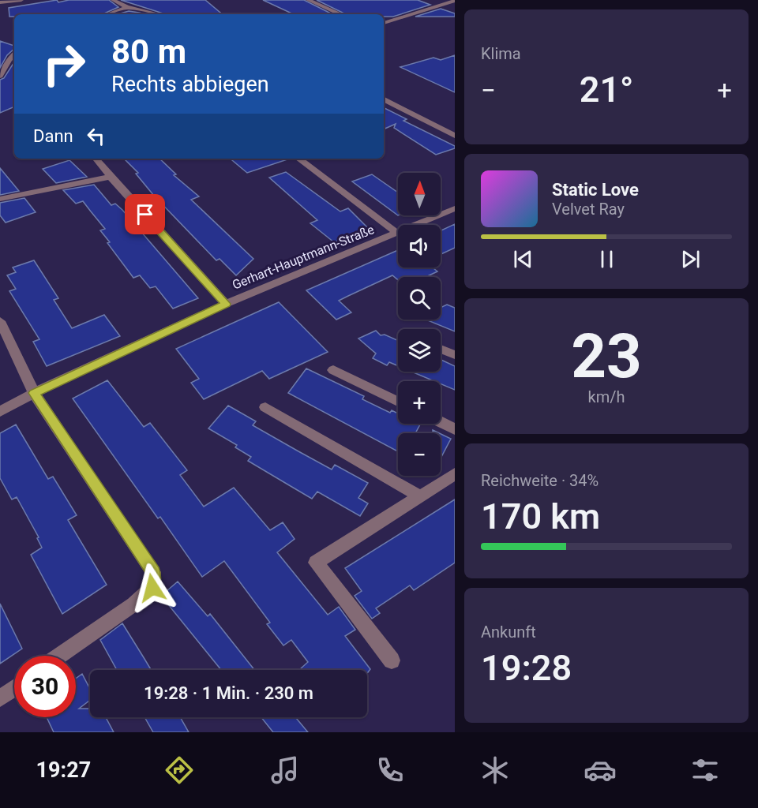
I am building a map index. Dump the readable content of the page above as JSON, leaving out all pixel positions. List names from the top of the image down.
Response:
{
  "streets": {
    "street": ["Gerhart-Hauptmann-Straße"]
  },
  "north": "top",
  "page": {
    "tile": [
      "Klima",
      ["23", "km/h"],
      ["Reichweite · 34%", "170 km"],
      ["Ankunft", "19:28"]
    ],
    "turn": ["80 m", "Rechts abbiegen"],
    "heat": ["−", "21°", "+"],
    "then": "Dann",
    "song": ["Static Love", "Velvet Ray"],
    "map_buttons": ["+", "−"],
    "limit": "30",
    "trip": "19:28 · 1 Min. · 230 m",
    "tabs": "19:27"
  }
}
